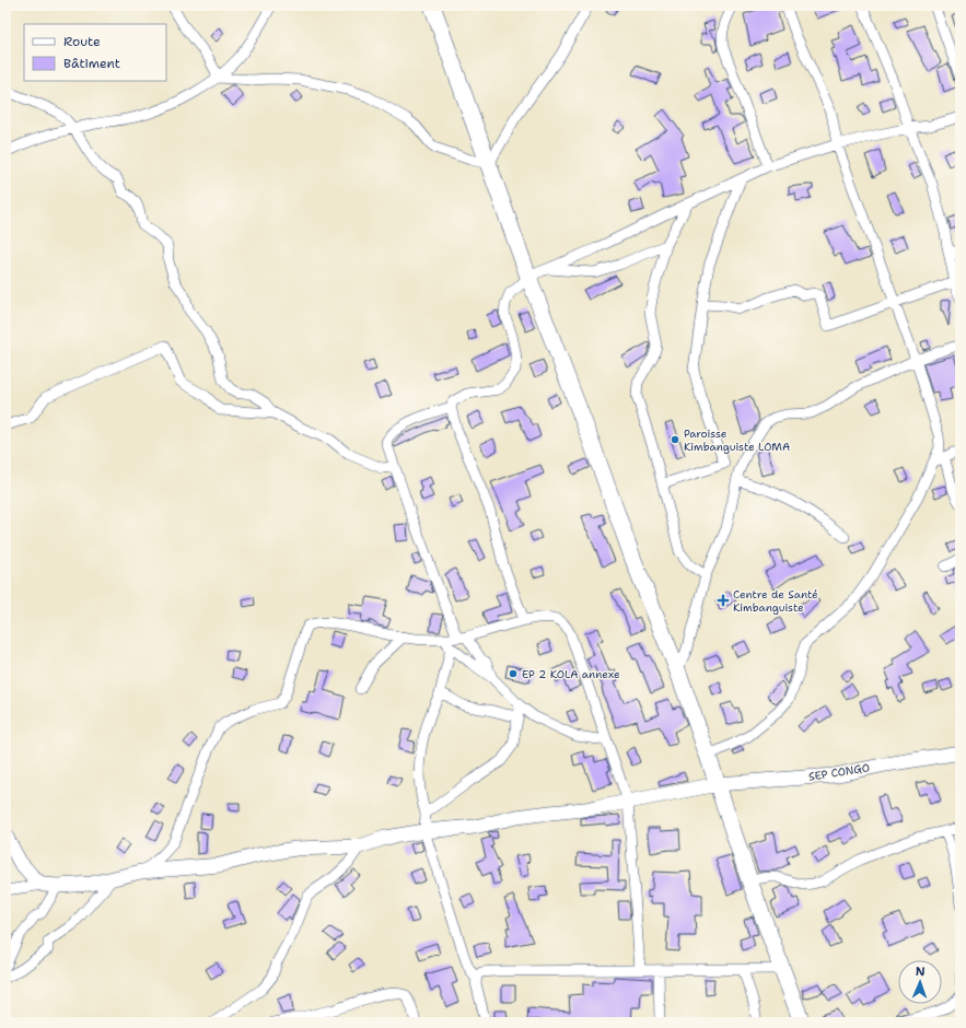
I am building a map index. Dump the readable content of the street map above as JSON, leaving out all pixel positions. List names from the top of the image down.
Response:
{
  "streets": {
    "street": ["SEP CONGO"]
  },
  "places": {
    "other": ["Paroisse Kimbanguiste LOMA", "EP 2 KOLA annexe"],
    "health": ["Centre de Santé Kimbanguiste"]
  },
  "legend": ["Route", "Bâtiment"],
  "north": "top"
}
